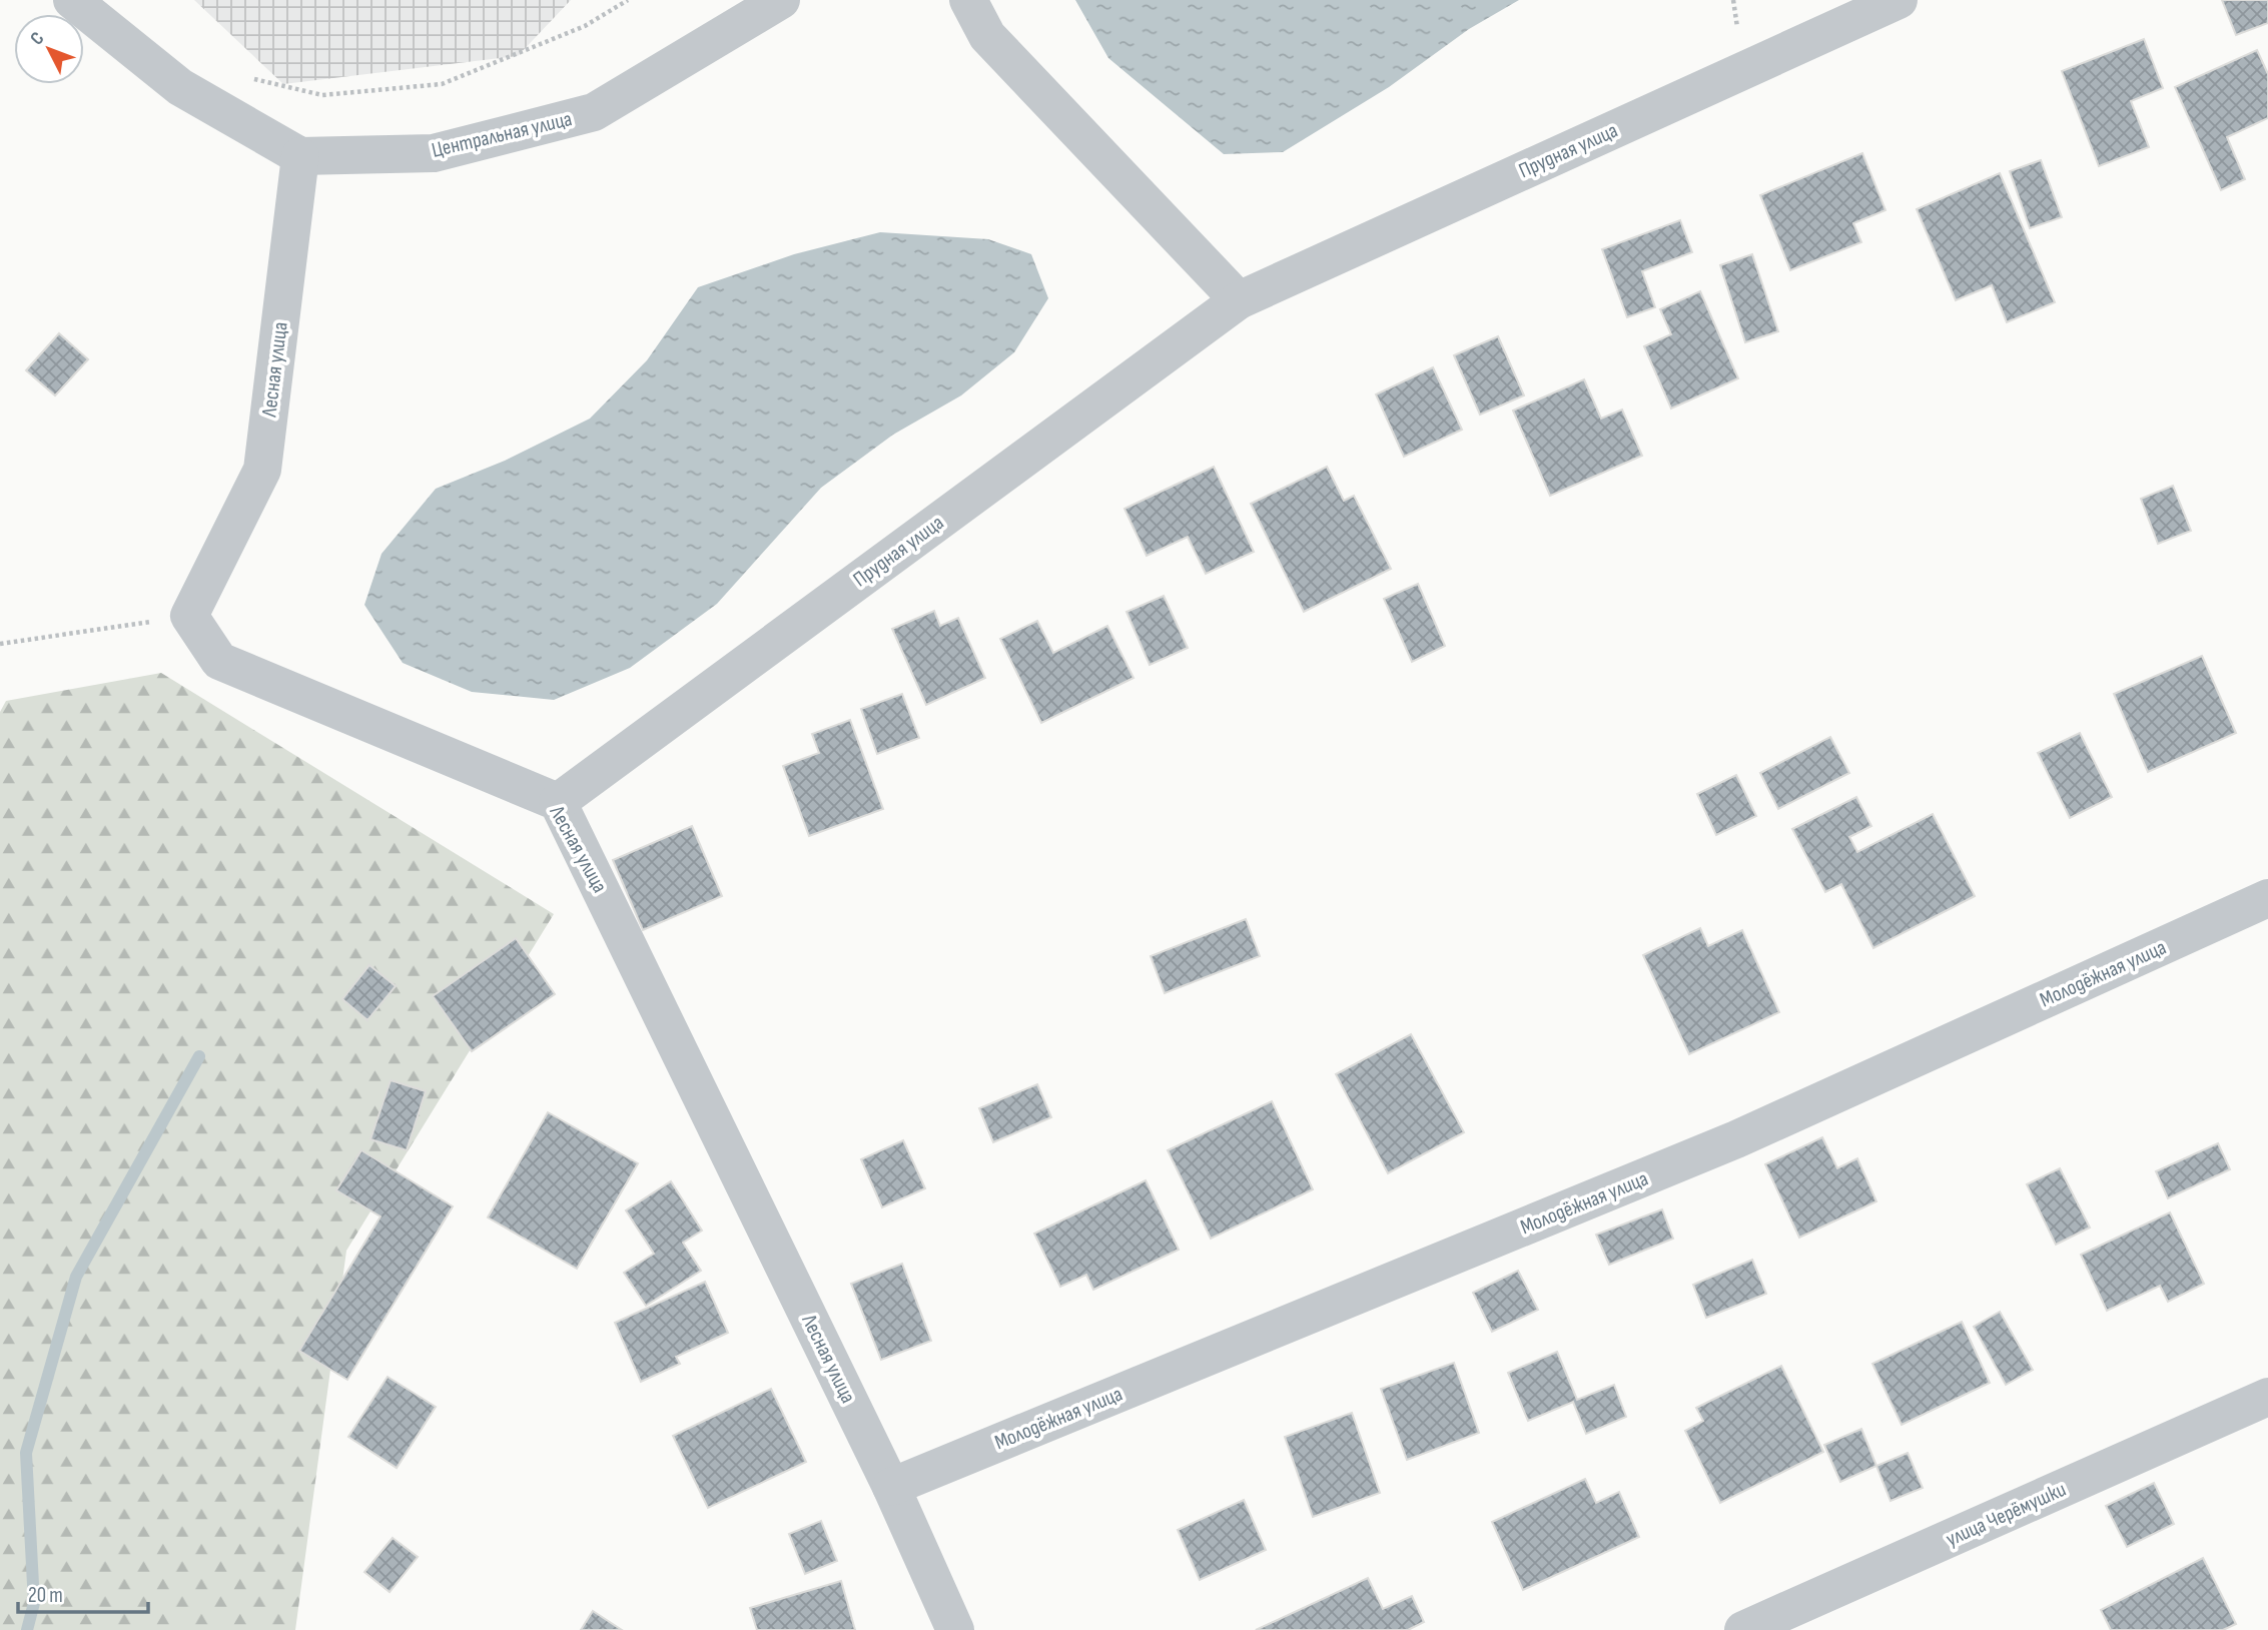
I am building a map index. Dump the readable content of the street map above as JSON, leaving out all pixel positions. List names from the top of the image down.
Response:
{
  "streets": {
    "street": [
      "Центральная улица",
      "Прудная улица",
      "Лесная улица",
      "Молодёжная улица",
      "улица Черёмушки"
    ]
  },
  "crossings": [
    ["Центральная улица", "Лесная улица"],
    ["Прудная улица", "Лесная улица"],
    ["Лесная улица", "Молодёжная улица"]
  ],
  "scale_bar": "20 m",
  "north": "top left"
}
